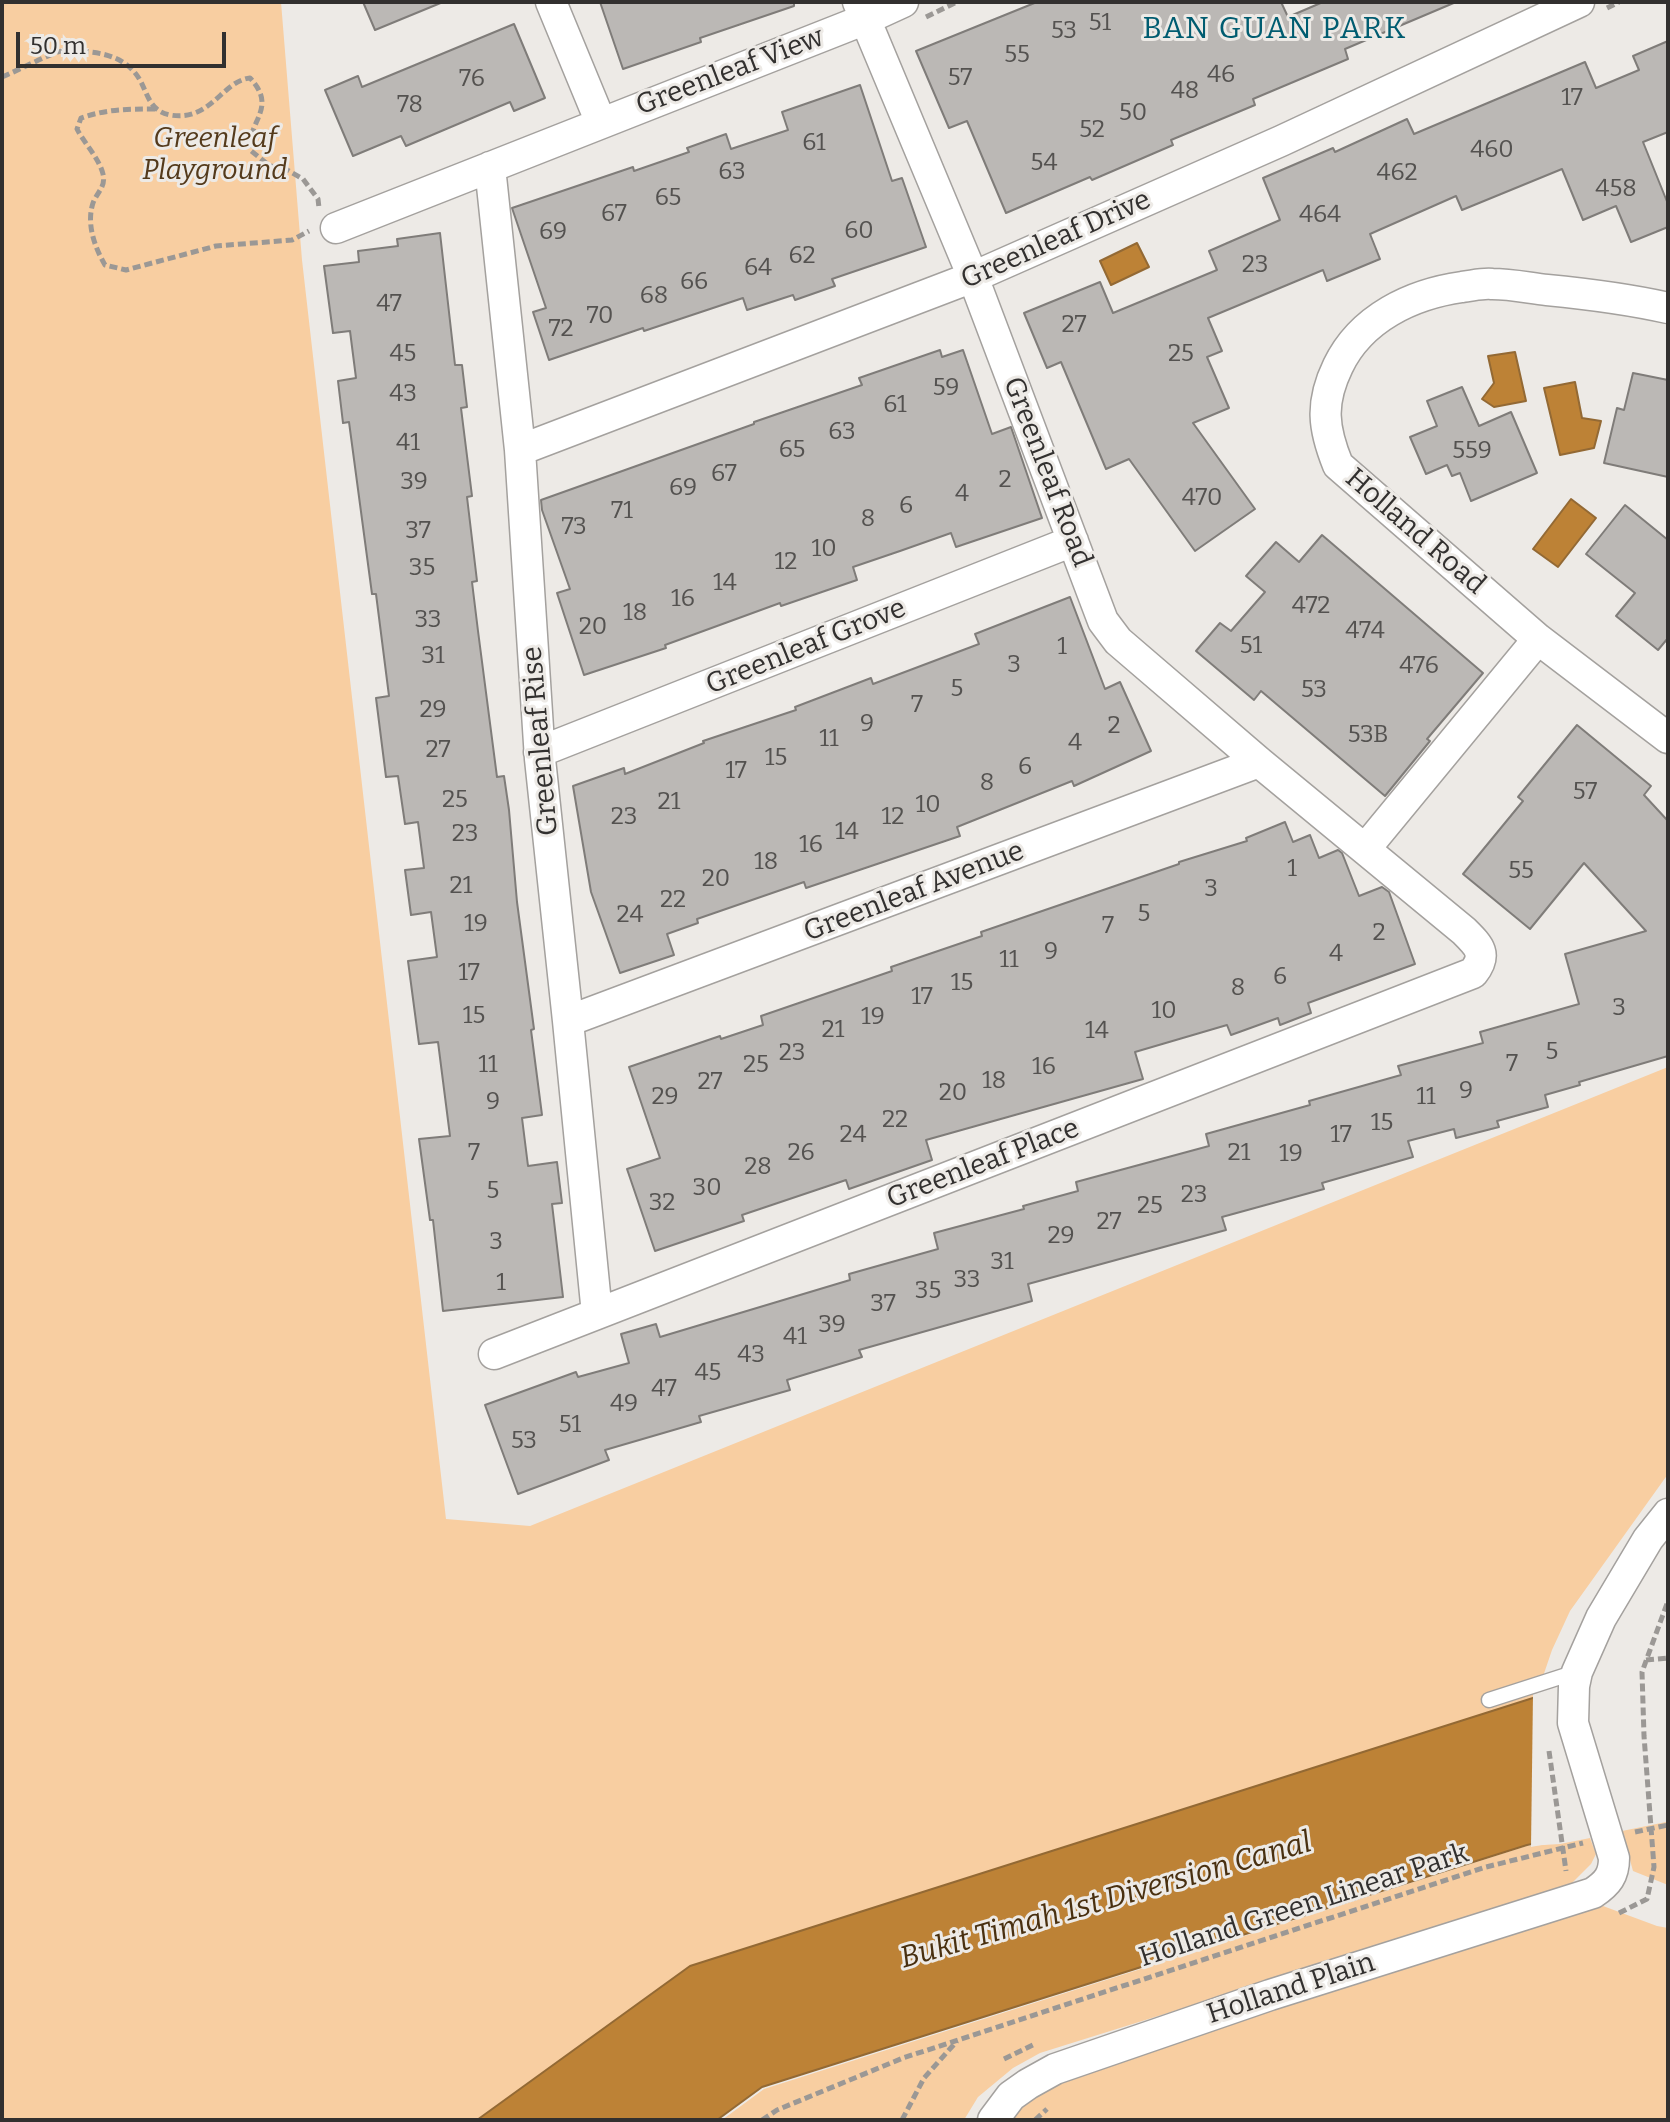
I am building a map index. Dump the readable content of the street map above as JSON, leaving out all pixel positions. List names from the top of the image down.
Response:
{
  "streets": {
    "street": [
      "Greenleaf View",
      "Greenleaf Drive",
      "Greenleaf Road",
      "Holland Road",
      "Greenleaf Grove",
      "Greenleaf Rise",
      "Greenleaf Avenue",
      "Greenleaf Place",
      "Holland Plain"
    ],
    "path": ["Holland Green Linear Park"]
  },
  "crossings": [
    ["Greenleaf View", "Greenleaf Road"],
    ["Greenleaf View", "Greenleaf Rise"],
    ["Greenleaf Drive", "Greenleaf Road"],
    ["Greenleaf Drive", "Greenleaf Rise"],
    ["Greenleaf Road", "Greenleaf Grove"],
    ["Greenleaf Road", "Greenleaf Avenue"],
    ["Greenleaf Road", "Greenleaf Place"],
    ["Greenleaf Grove", "Greenleaf Rise"],
    ["Greenleaf Rise", "Greenleaf Avenue"],
    ["Greenleaf Rise", "Greenleaf Place"],
    ["Holland Green Linear Park", "Holland Plain"]
  ],
  "districts": ["BAN GUAN PARK"],
  "water": ["Bukit Timah 1st Diversion Canal"],
  "parks": ["Greenleaf Playground"],
  "house_numbers": [
    "51",
    "53",
    "55",
    "46",
    "57",
    "76",
    "48",
    "17",
    "78",
    "50",
    "52",
    "61",
    "460",
    "54",
    "63",
    "462",
    "458",
    "65",
    "67",
    "464",
    "60",
    "69",
    "62",
    "23",
    "64",
    "66",
    "68",
    "47",
    "70",
    "27",
    "72",
    "45",
    "25",
    "59",
    "43",
    "61",
    "63",
    "41",
    "65",
    "559",
    "67",
    "2",
    "39",
    "69",
    "4",
    "470",
    "6",
    "71",
    "8",
    "73",
    "37",
    "10",
    "12",
    "35",
    "14",
    "16",
    "472",
    "18",
    "33",
    "20",
    "474",
    "51",
    "1",
    "31",
    "3",
    "476",
    "5",
    "53",
    "7",
    "29",
    "9",
    "2",
    "53B",
    "11",
    "4",
    "27",
    "15",
    "6",
    "17",
    "8",
    "57",
    "25",
    "21",
    "10",
    "23",
    "12",
    "14",
    "23",
    "16",
    "18",
    "1",
    "55",
    "20",
    "21",
    "3",
    "22",
    "5",
    "24",
    "19",
    "7",
    "2",
    "9",
    "4",
    "11",
    "17",
    "6",
    "15",
    "8",
    "17",
    "3",
    "10",
    "15",
    "19",
    "21",
    "14",
    "5",
    "23",
    "7",
    "11",
    "25",
    "16",
    "18",
    "27",
    "9",
    "20",
    "29",
    "11",
    "9",
    "22",
    "15",
    "24",
    "17",
    "7",
    "26",
    "21",
    "19",
    "28",
    "30",
    "5",
    "23",
    "32",
    "25",
    "27",
    "29",
    "3",
    "31",
    "33",
    "1",
    "35",
    "37",
    "39",
    "41",
    "43",
    "45",
    "47",
    "49",
    "51",
    "53"
  ],
  "scale_bar": "50 m"
}
